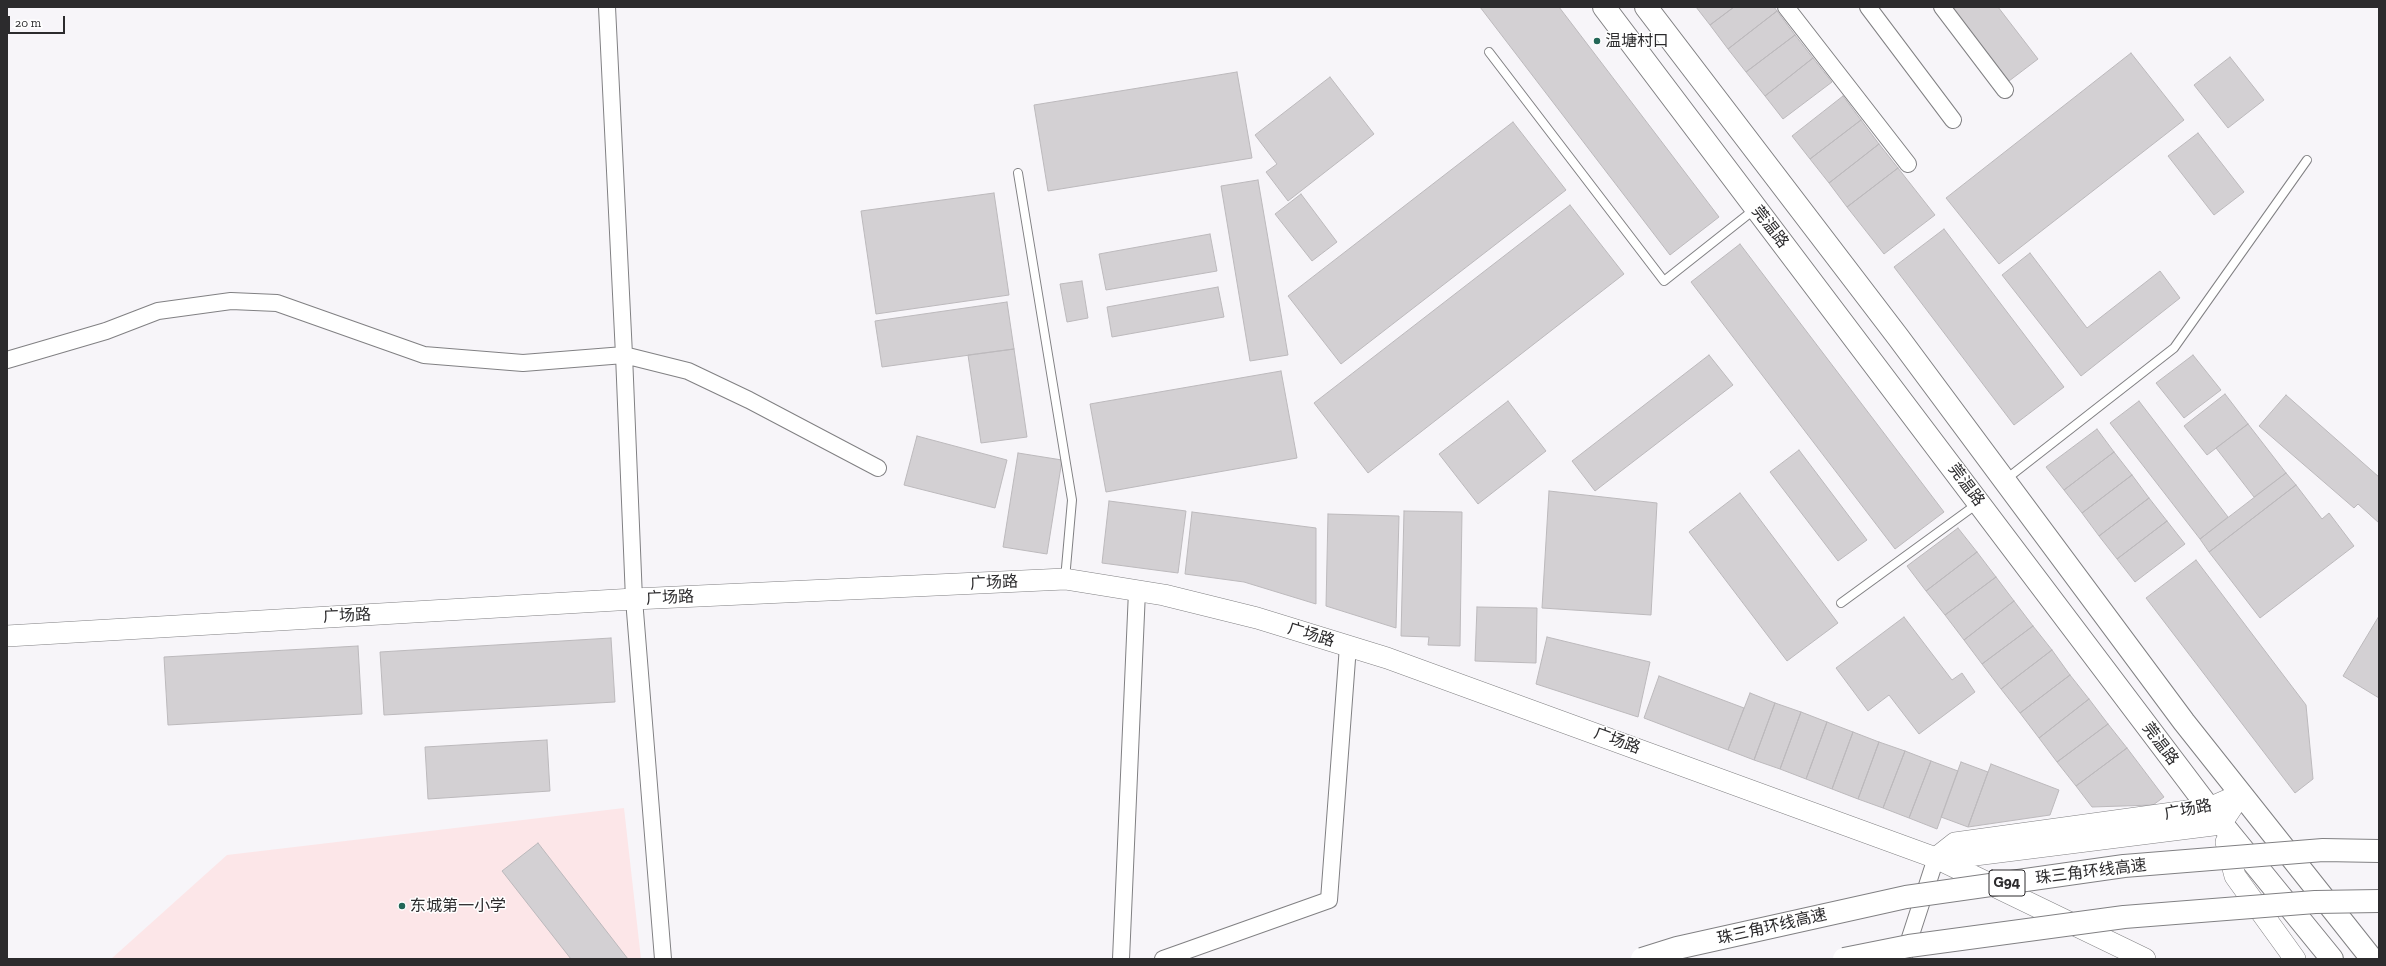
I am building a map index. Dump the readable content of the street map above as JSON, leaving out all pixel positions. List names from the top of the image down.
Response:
{
  "streets": {
    "main road": ["莞温路", "珠三角环线高速", "G94"],
    "street": ["广场路"]
  },
  "crossings": [
    ["莞温路", "广场路"]
  ],
  "places": ["温塘村口", "东城第一小学"],
  "scale_bar": "20 m"
}
